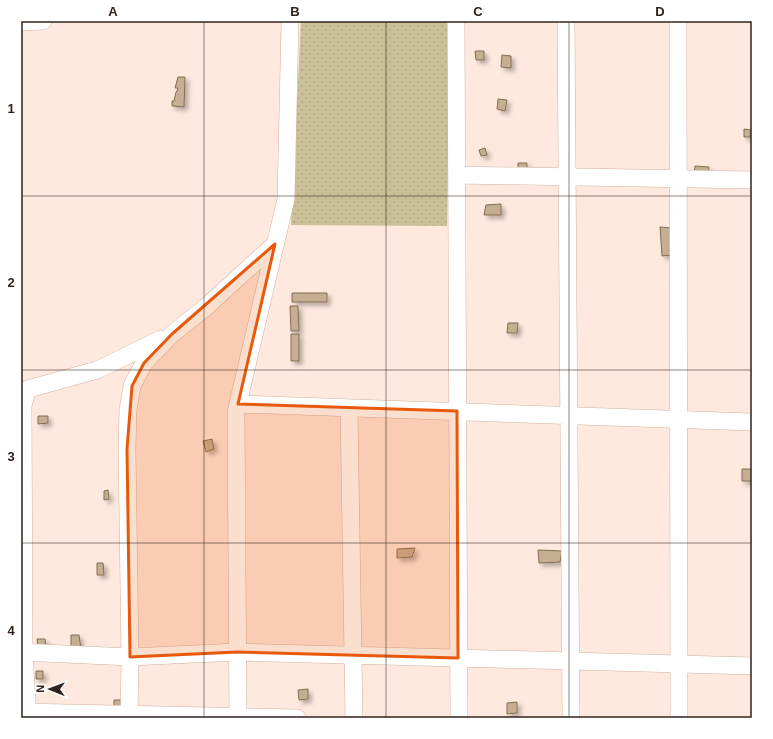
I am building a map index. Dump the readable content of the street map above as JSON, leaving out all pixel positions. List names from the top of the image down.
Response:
{
  "north": "left",
  "grid": {
    "columns": [
      "A",
      "B",
      "C",
      "D"
    ],
    "rows": [
      "1",
      "2",
      "3",
      "4"
    ]
  }
}
